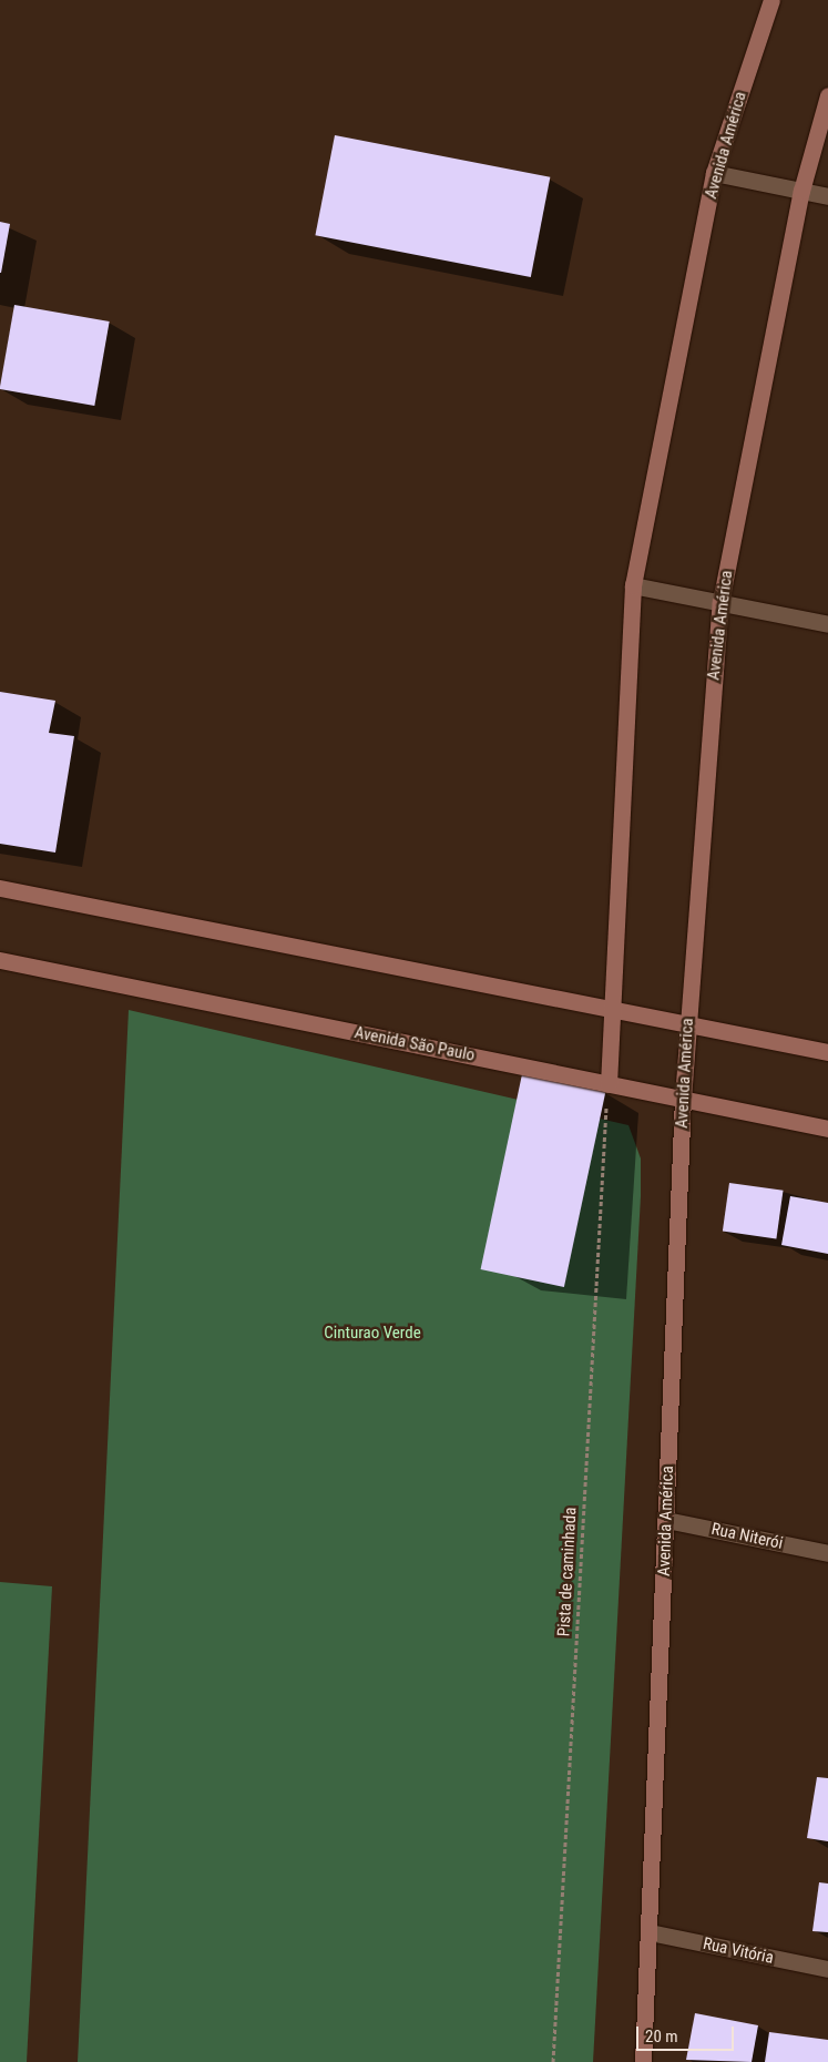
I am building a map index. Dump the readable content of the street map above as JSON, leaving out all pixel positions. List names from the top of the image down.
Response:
{
  "streets": {
    "main road": ["Avenida América", "Avenida São Paulo"],
    "street": ["Rua Niterói", "Rua Vitória"],
    "path": ["Pista de caminhada"]
  },
  "crossings": [
    ["Avenida América", "Avenida São Paulo"],
    ["Avenida América", "Rua Niterói"],
    ["Avenida América", "Pista de caminhada"],
    ["Avenida América", "Rua Vitória"],
    ["Avenida São Paulo", "Pista de caminhada"]
  ],
  "parks": ["Cinturao Verde"],
  "scale_bar": "20 m"
}
